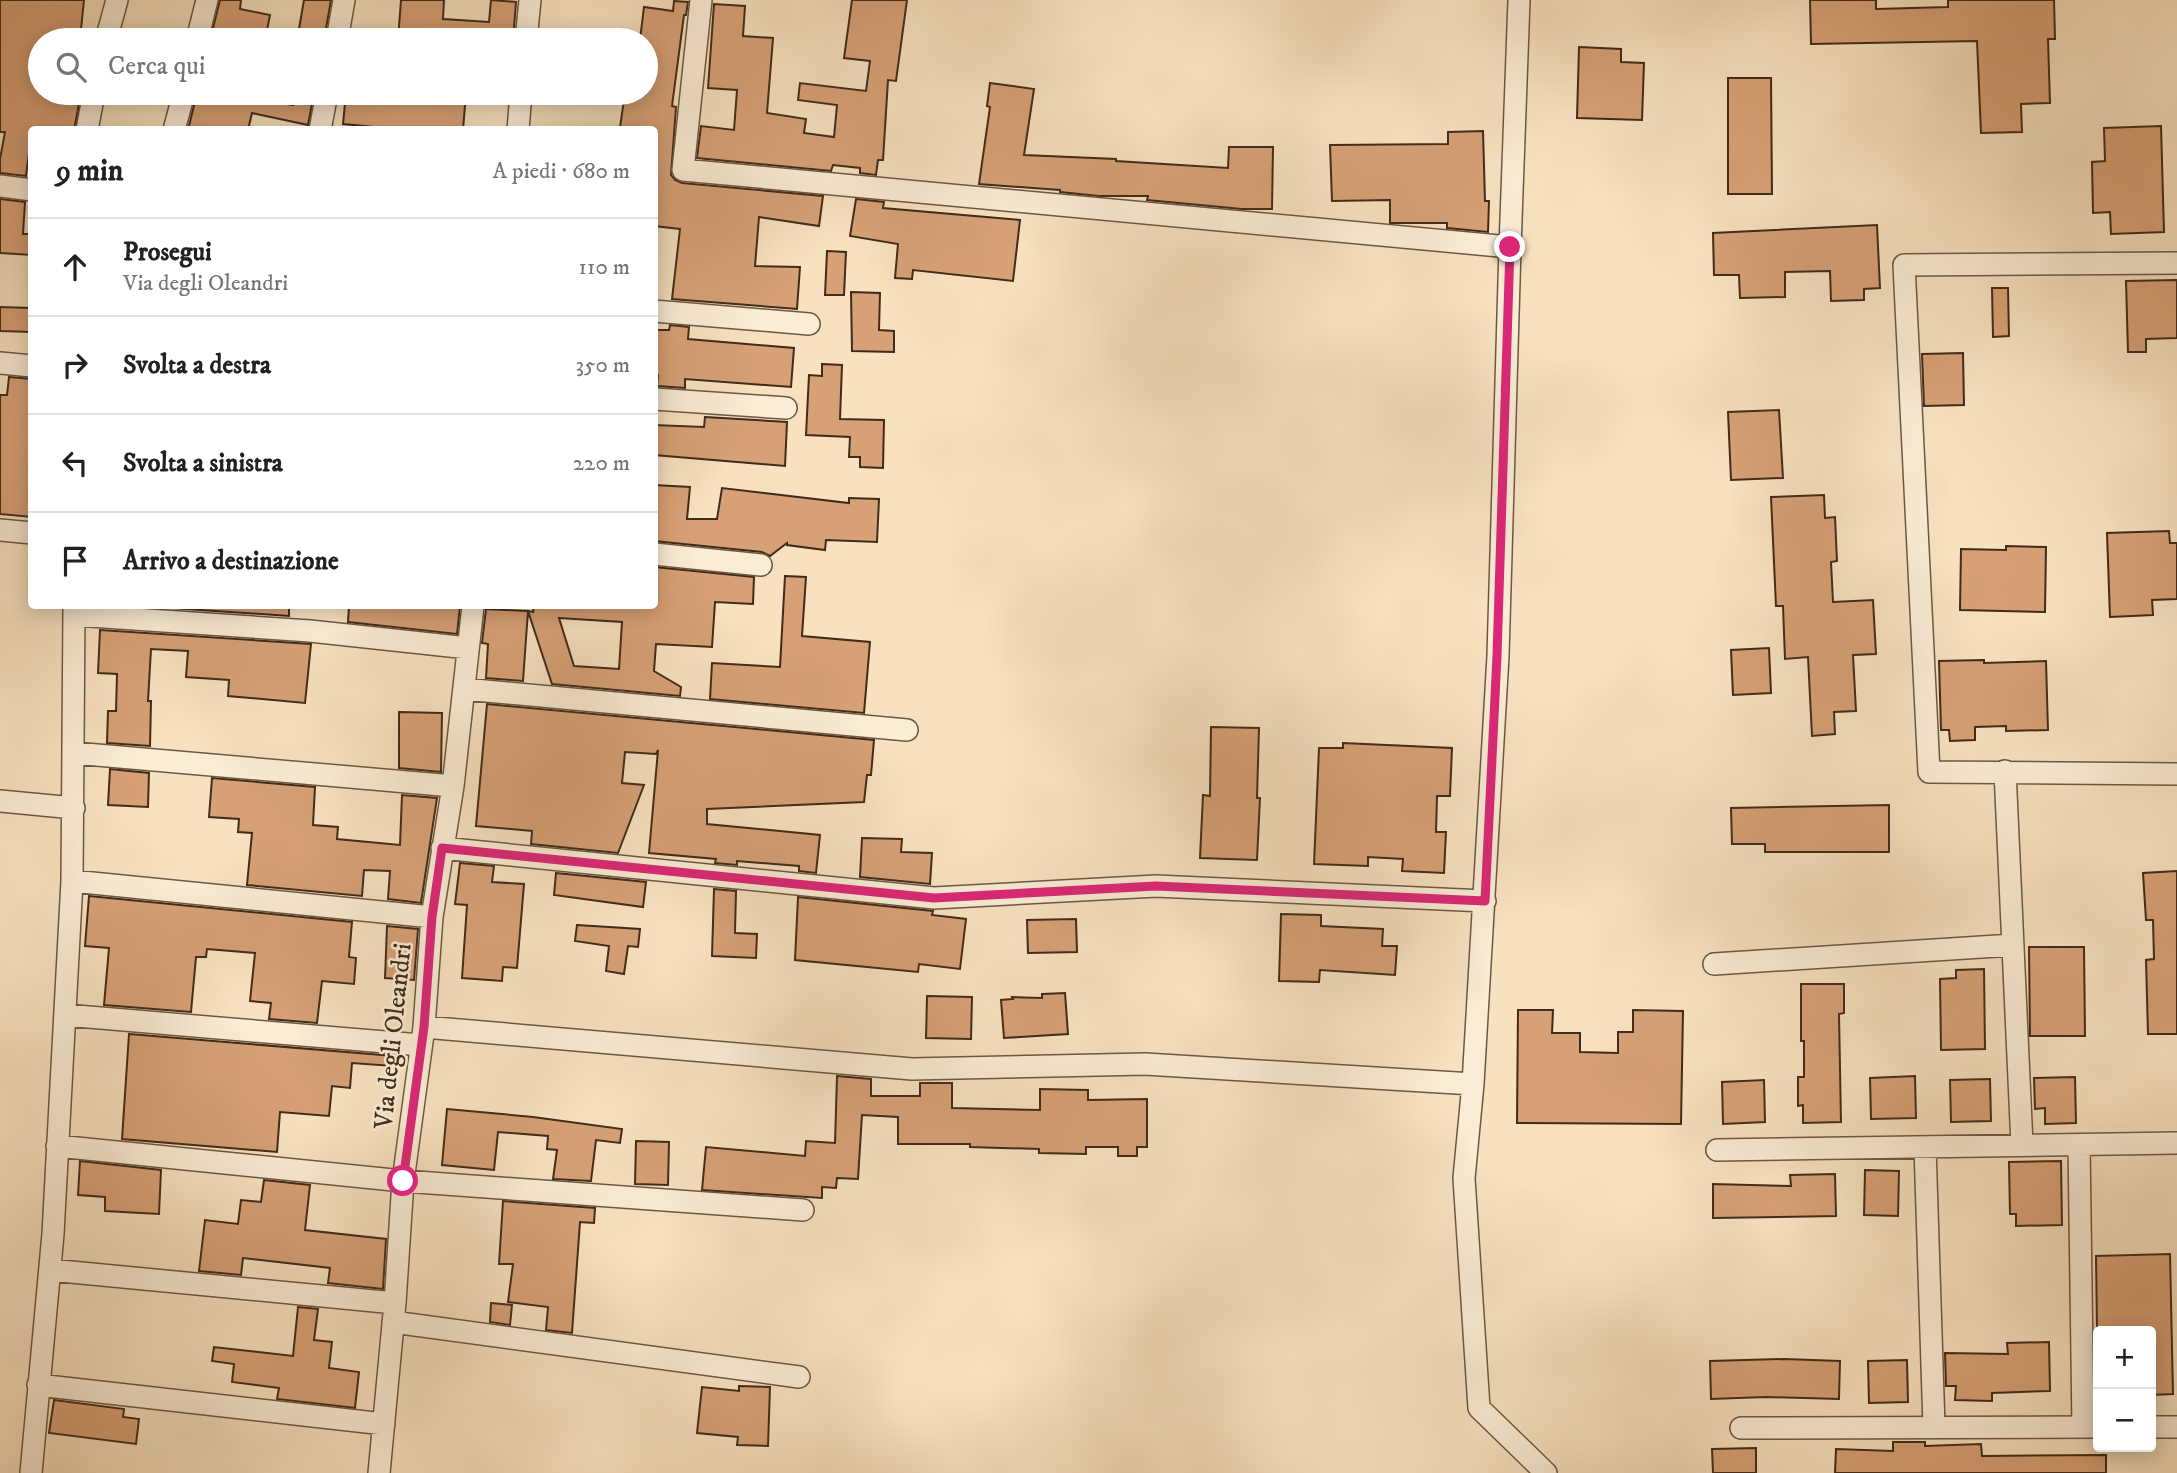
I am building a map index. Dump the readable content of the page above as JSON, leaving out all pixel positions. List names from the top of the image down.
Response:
{
  "streets": {
    "street": ["Via degli Oleandri"]
  },
  "page": {
    "search": "Cerca qui",
    "heading": ["9 min", "A piedi · 680 m"],
    "list": [
      ["Prosegui", "Via degli Oleandri", "110 m"],
      ["Svolta a destra", "350 m"],
      ["Svolta a sinistra", "220 m"],
      "Arrivo a destinazione"
    ],
    "map_buttons": ["+", "−"]
  }
}
